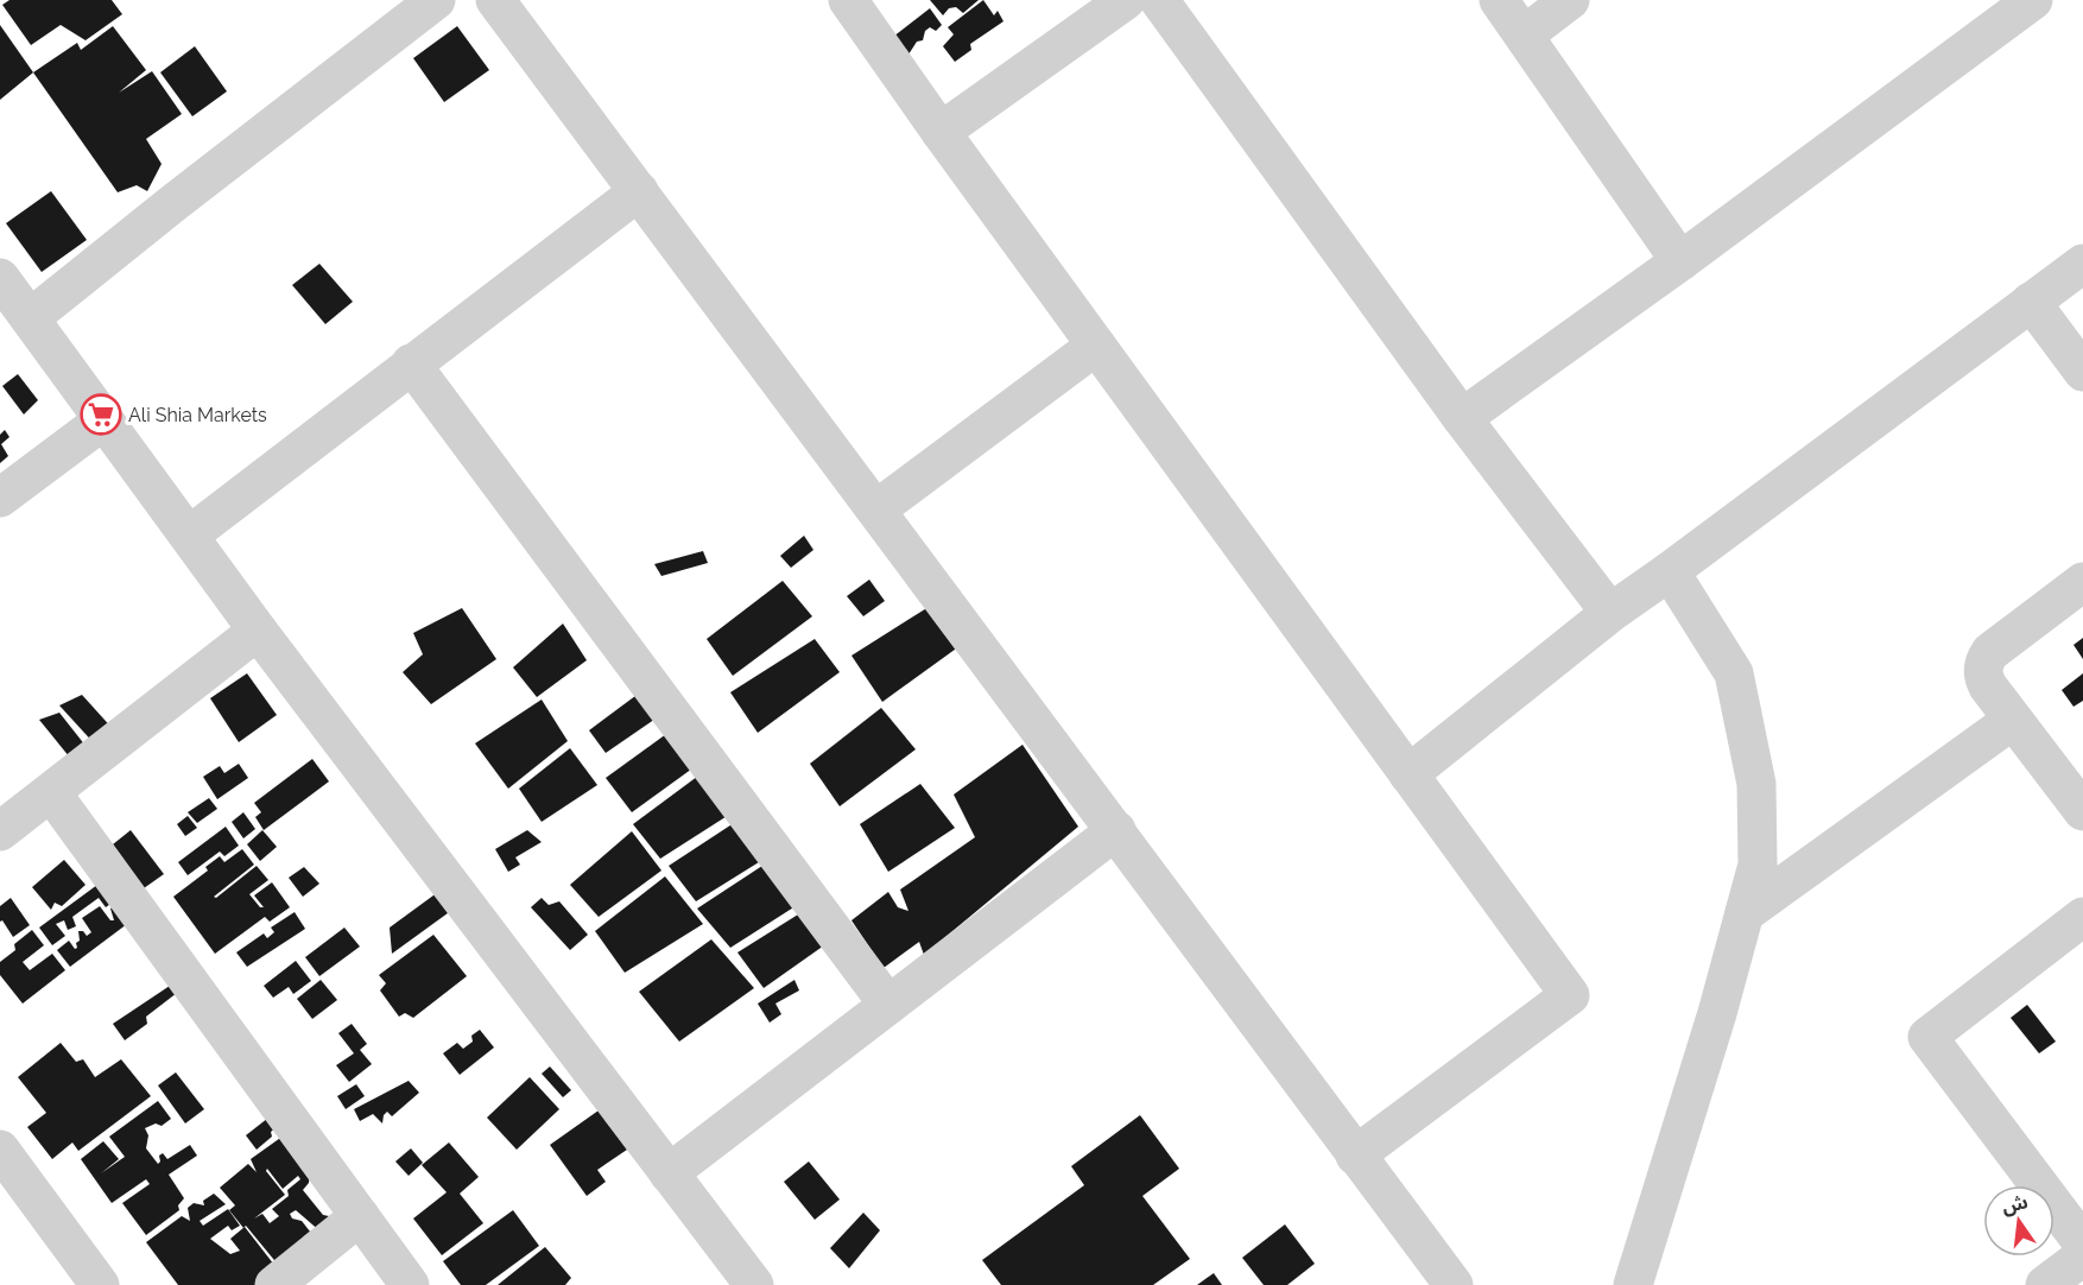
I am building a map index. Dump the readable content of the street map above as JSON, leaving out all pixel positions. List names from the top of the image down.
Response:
{
  "places": {
    "supermarket": ["Ali Shia Markets"]
  },
  "north": "top"
}
